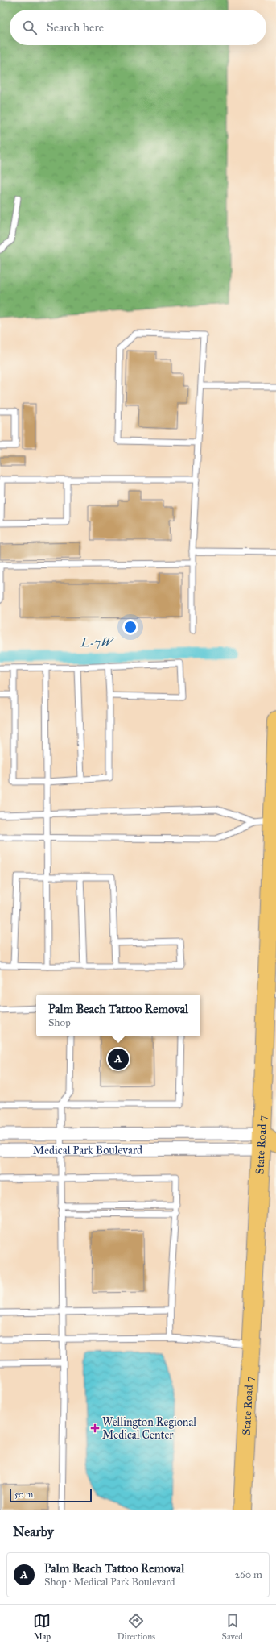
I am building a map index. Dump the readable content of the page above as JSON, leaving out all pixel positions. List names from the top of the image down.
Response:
{
  "streets": {
    "main road": ["State Road 7"],
    "street": ["Medical Park Boulevard"]
  },
  "crossings": [
    ["State Road 7", "Medical Park Boulevard"]
  ],
  "water": ["L-7W"],
  "places": {
    "health": ["Wellington Regional Medical Center"]
  },
  "scale_bar": "50 m",
  "page": {
    "search": "Search here",
    "popup": ["Palm Beach Tattoo Removal", "Shop"],
    "pins": "A",
    "scale": "50 m",
    "heading": "Nearby",
    "list": [
      {
        "mark": "A",
        "name": "Palm Beach Tattoo Removal",
        "note": "Shop · Medical Park Boulevard",
        "value": "260 m"
      }
    ],
    "nav": ["Map", "Directions", "Saved"]
  }
}
